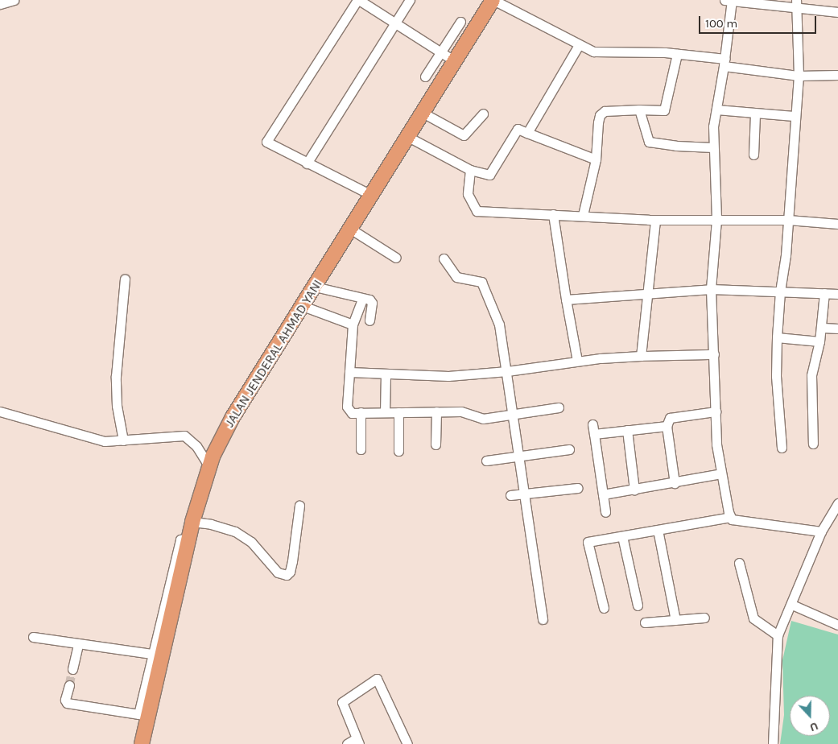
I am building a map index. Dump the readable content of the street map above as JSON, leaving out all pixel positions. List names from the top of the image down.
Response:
{
  "streets": {
    "highway": ["JALAN JENDERAL AHMAD YANI"]
  },
  "scale_bar": "100 m",
  "north": "bottom"
}
